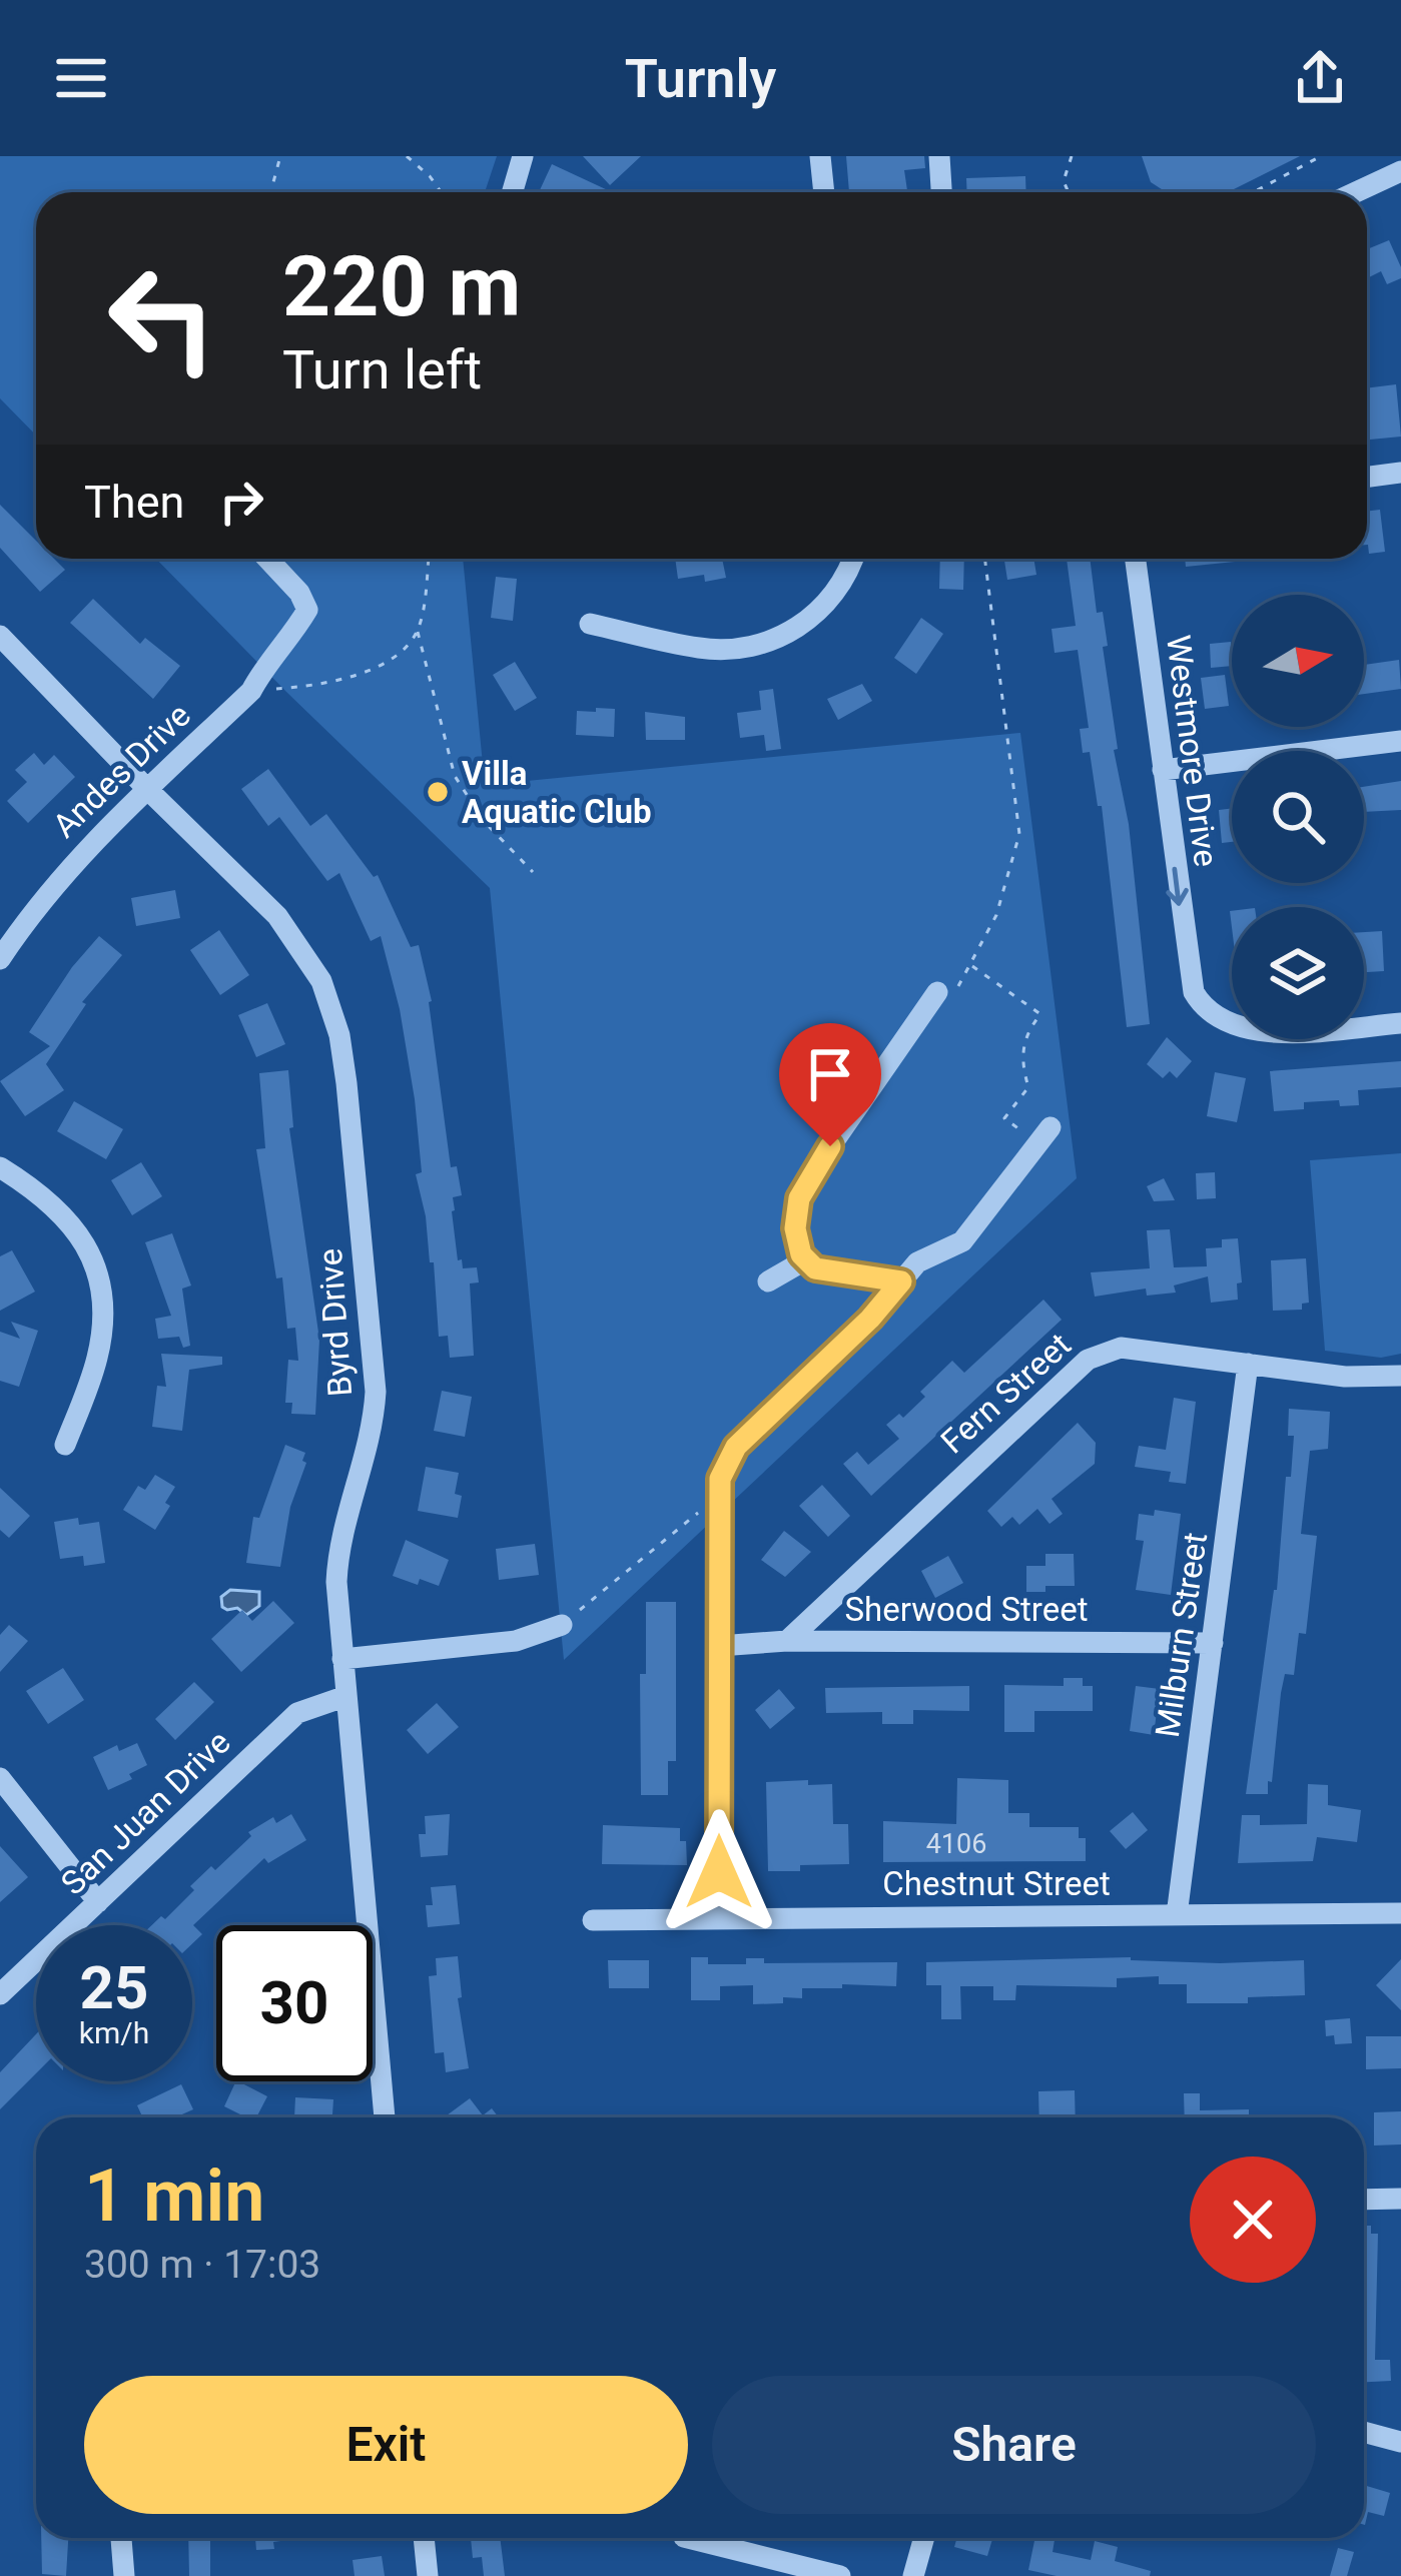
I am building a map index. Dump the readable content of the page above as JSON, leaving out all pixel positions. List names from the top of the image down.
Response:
{
  "streets": {
    "street": [
      "Westmore Drive",
      "Andes Drive",
      "Byrd Drive",
      "Fern Street",
      "Sherwood Street",
      "Milburn Street",
      "San Juan Drive",
      "Chestnut Street"
    ]
  },
  "crossings": [
    ["Andes Drive", "Byrd Drive"],
    ["Byrd Drive", "San Juan Drive"],
    ["Fern Street", "Sherwood Street"],
    ["Fern Street", "Milburn Street"],
    ["Sherwood Street", "Milburn Street"],
    ["Milburn Street", "Chestnut Street"]
  ],
  "places": ["Villa Aquatic Club"],
  "house_numbers": ["4106"],
  "north": "right",
  "page": {
    "header": "Turnly",
    "turn": ["220 m", "Turn left"],
    "then": "Then",
    "speed": "25 km/h",
    "limit": "30",
    "heading": ["1 min", "300 m · 17:03"],
    "buttons": ["Exit", "Share"]
  }
}
